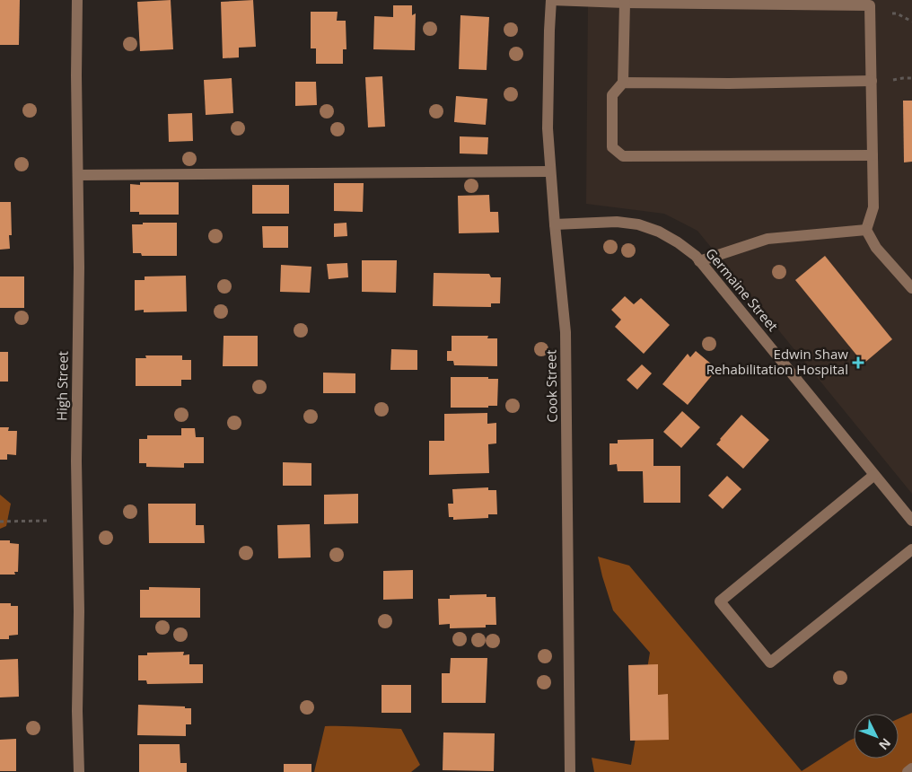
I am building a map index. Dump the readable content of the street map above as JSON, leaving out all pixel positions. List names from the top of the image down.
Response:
{
  "streets": {
    "street": ["Germaine Street", "High Street", "Cook Street"]
  },
  "crossings": [
    ["Germaine Street", "Cook Street"]
  ],
  "places": {
    "health": ["Edwin Shaw Rehabilitation Hospital"]
  },
  "north": "bottom right"
}
